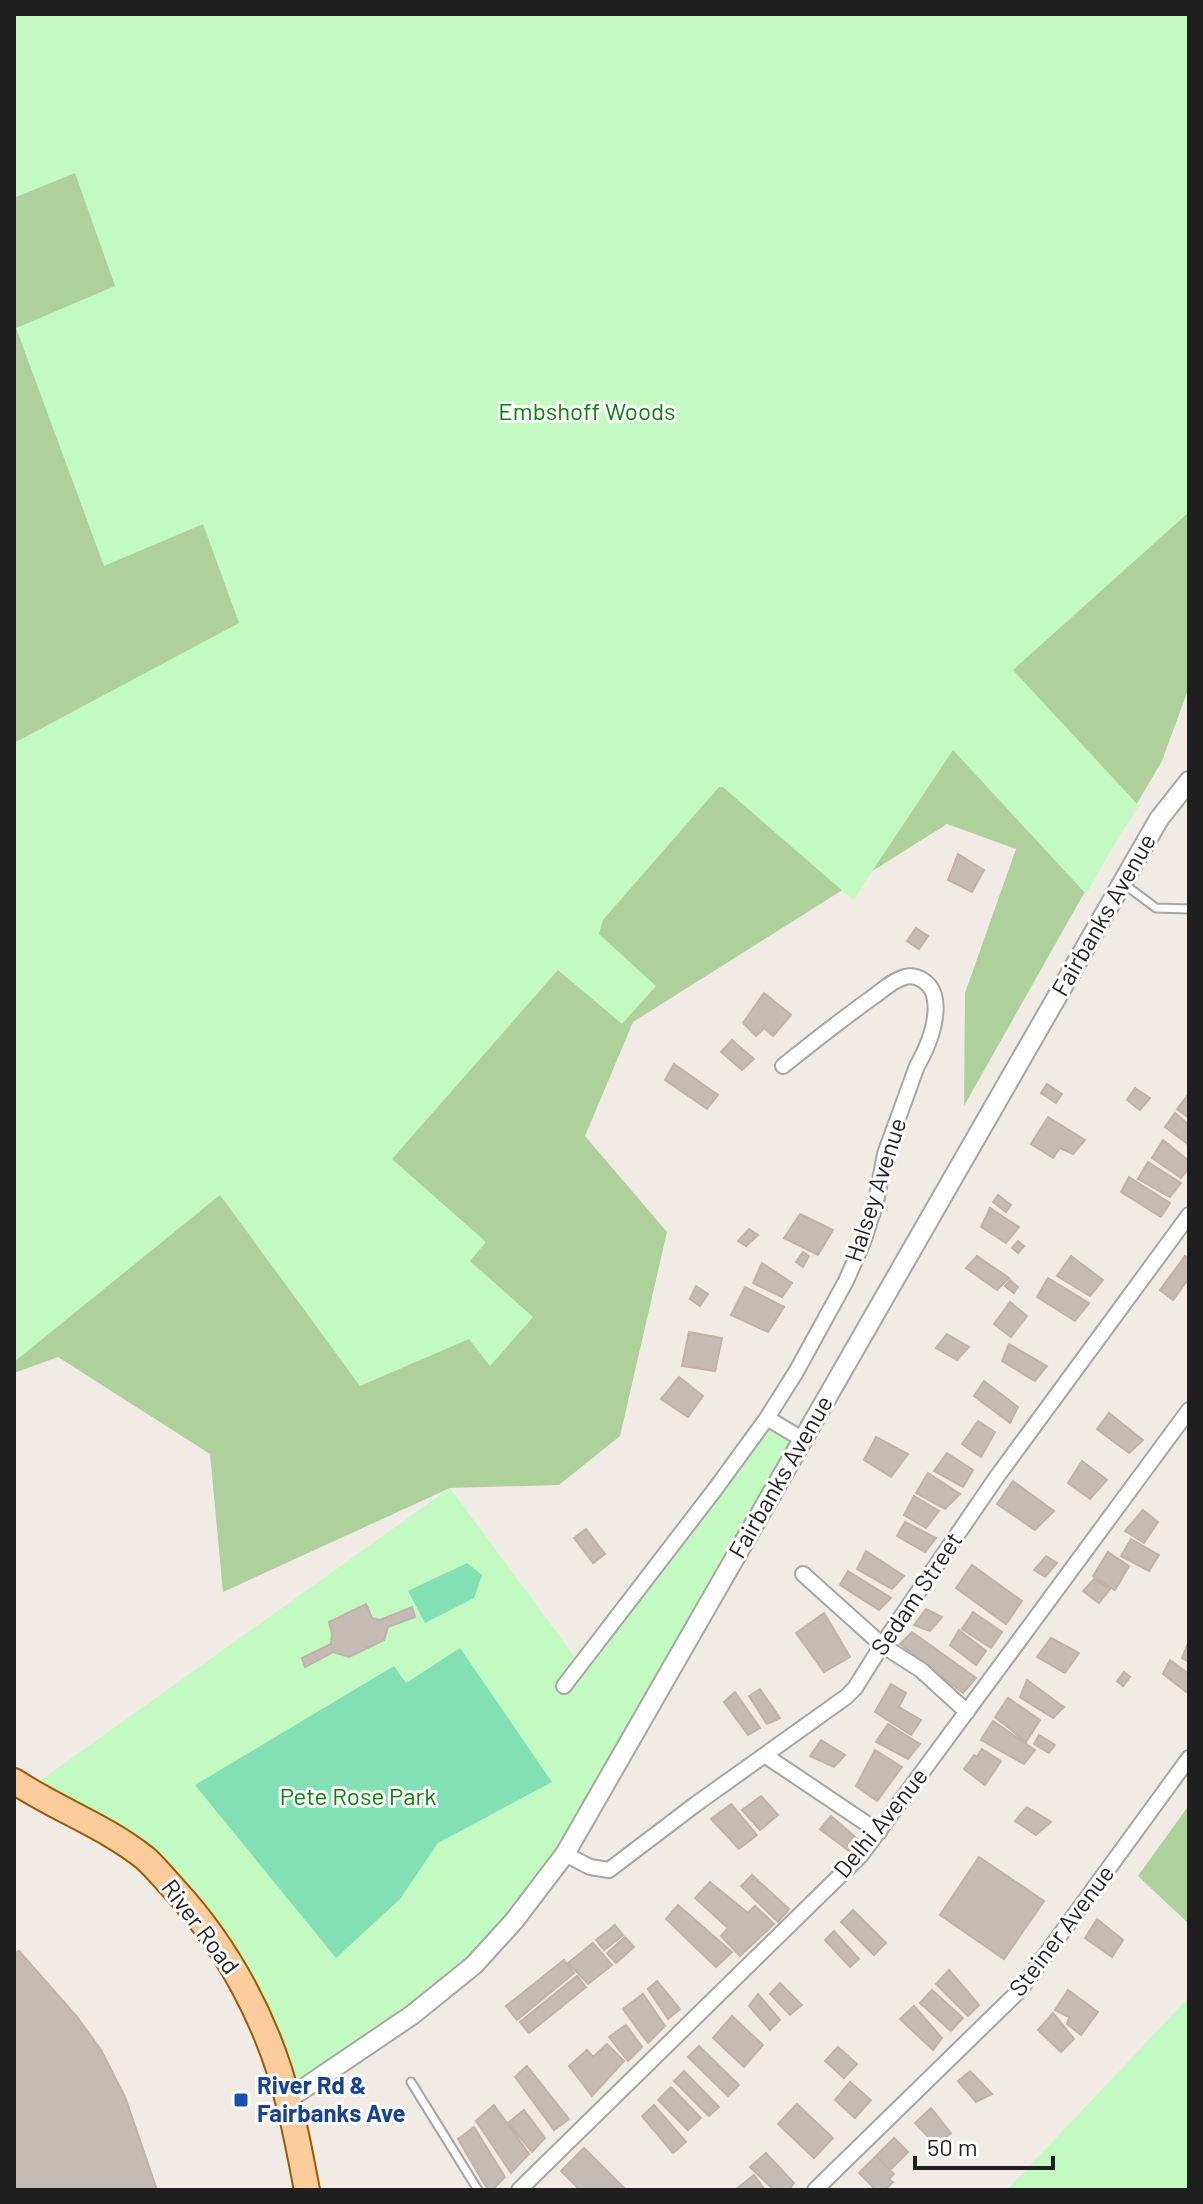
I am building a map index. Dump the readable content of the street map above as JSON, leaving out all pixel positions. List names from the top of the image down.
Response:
{
  "streets": {
    "main road": ["River Road"],
    "street": [
      "Fairbanks Avenue",
      "Halsey Avenue",
      "Sedam Street",
      "Delhi Avenue",
      "Steiner Avenue"
    ]
  },
  "crossings": [
    ["Fairbanks Avenue", "Sedam Street"],
    ["Fairbanks Avenue", "River Road"]
  ],
  "parks": ["Embshoff Woods", "Pete Rose Park"],
  "places": {
    "transit": ["River Rd & Fairbanks Ave"]
  },
  "scale_bar": "50 m"
}
